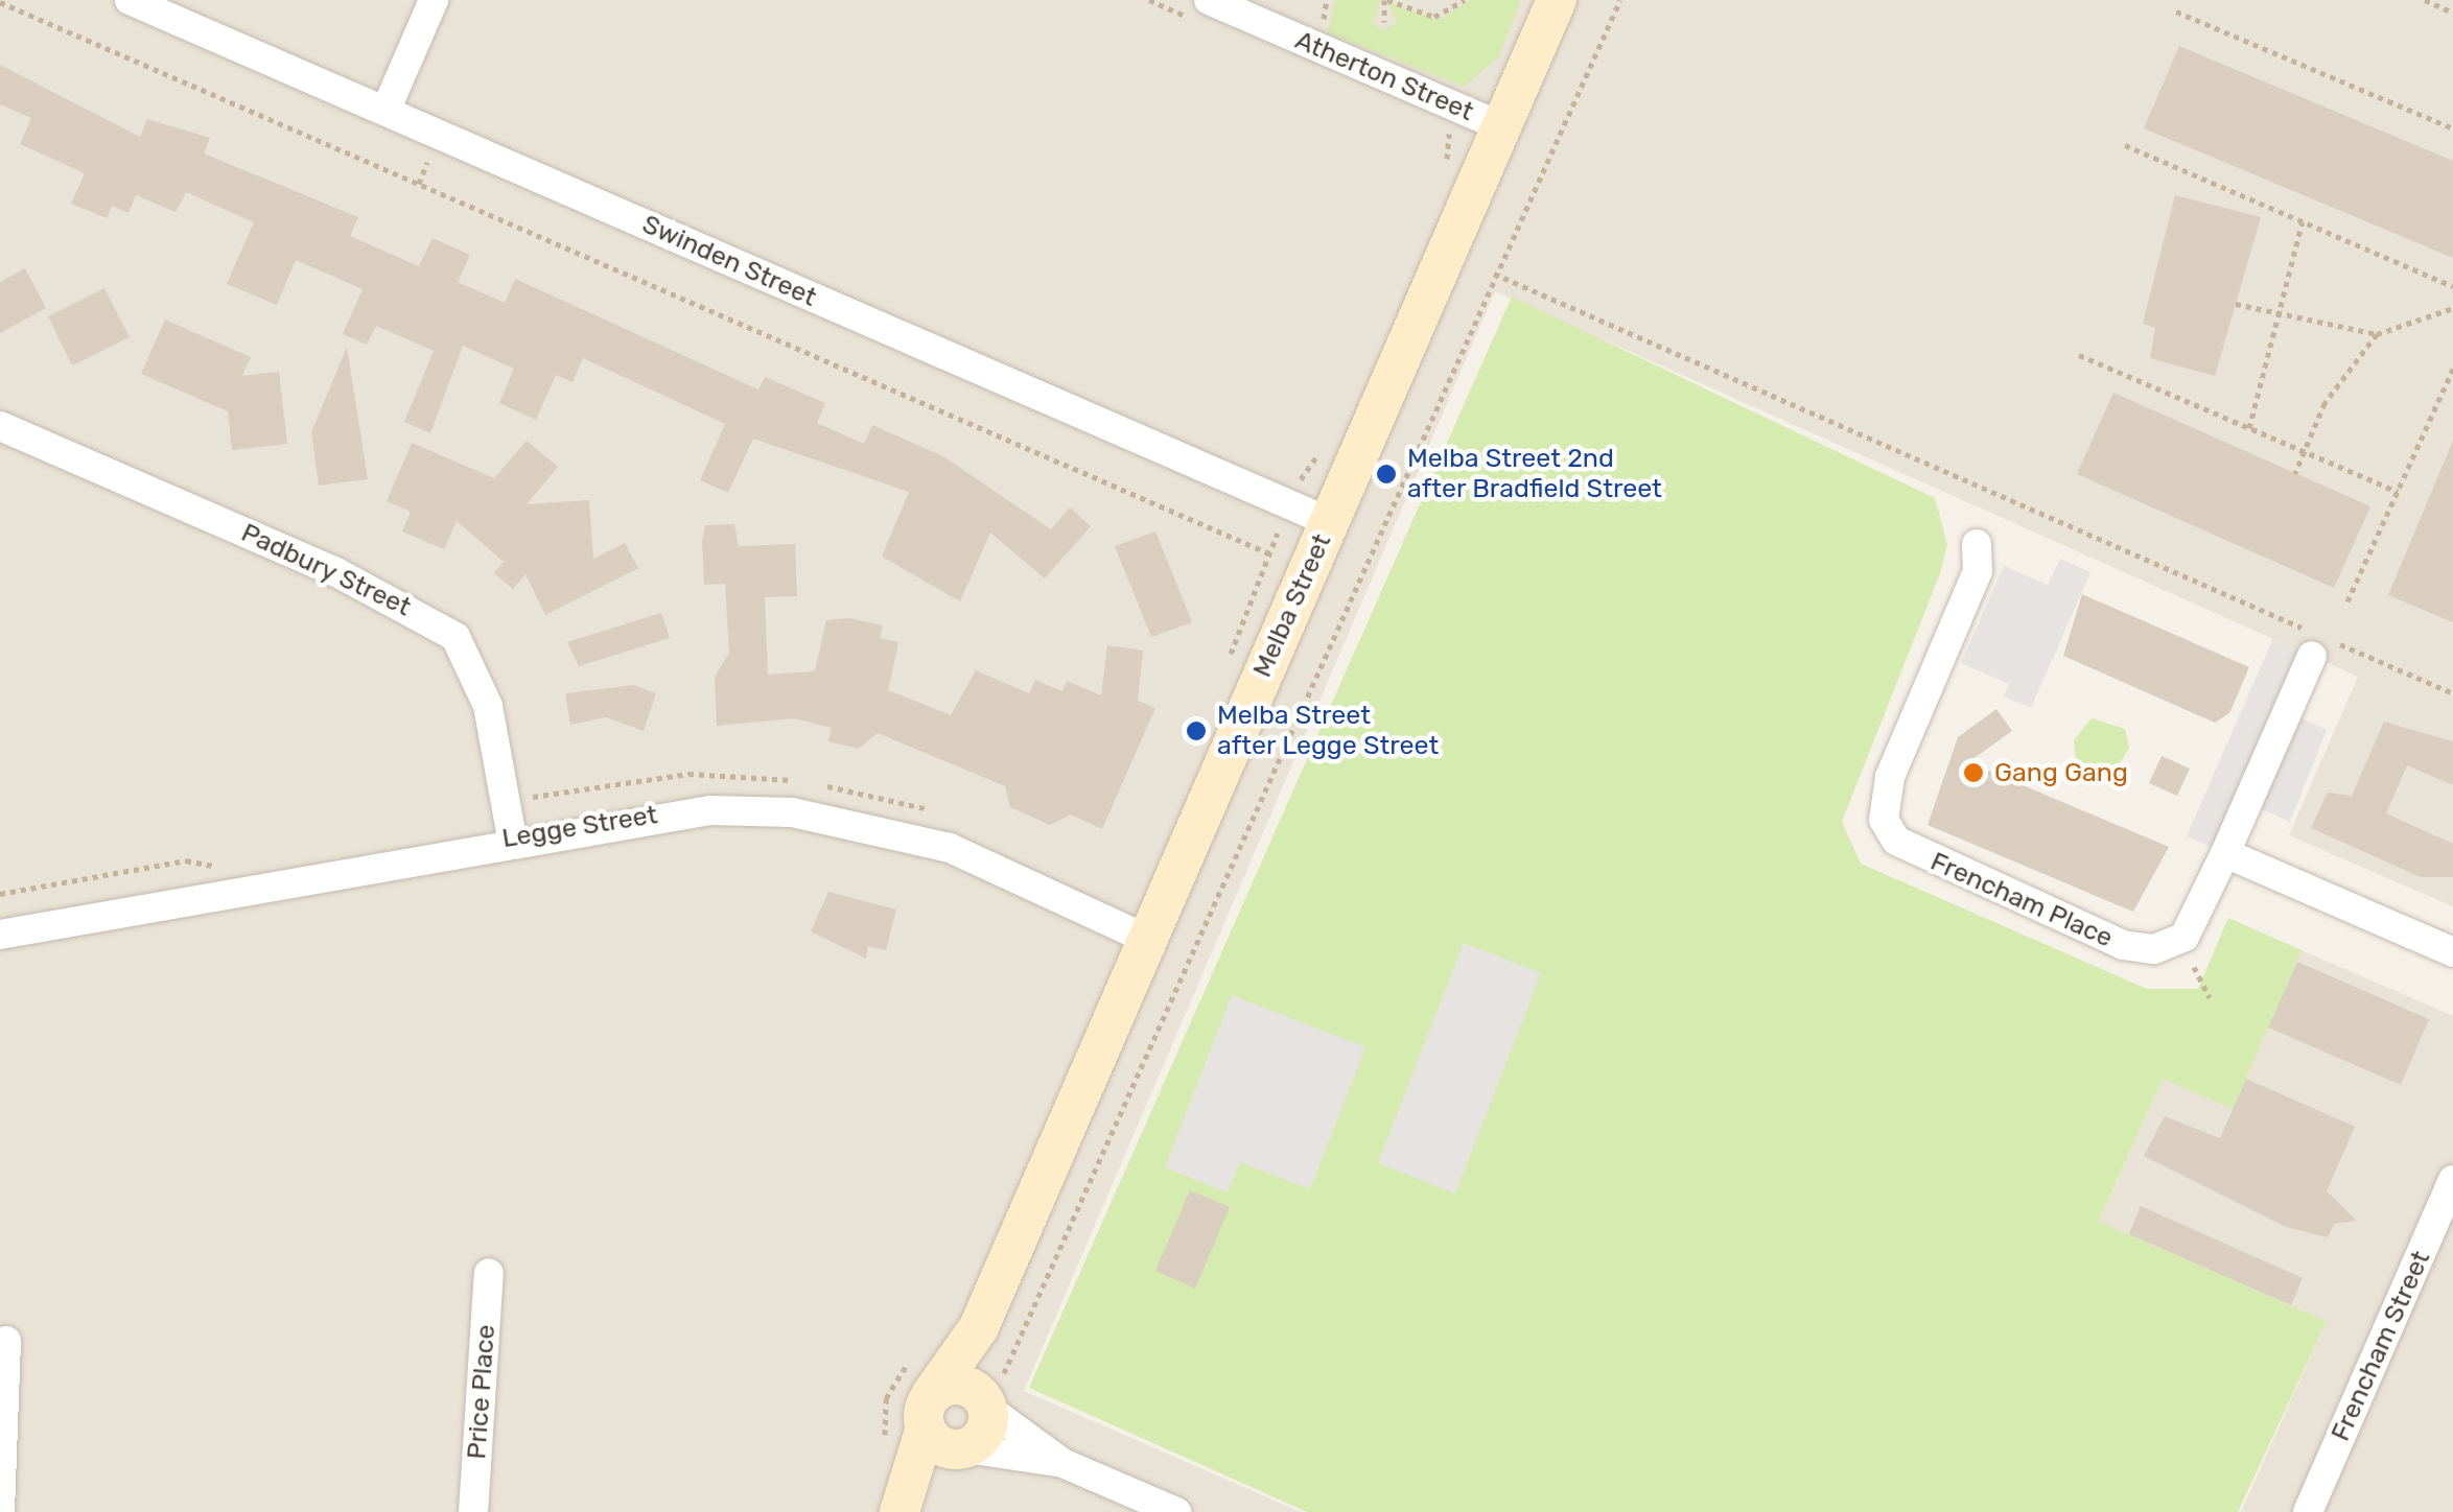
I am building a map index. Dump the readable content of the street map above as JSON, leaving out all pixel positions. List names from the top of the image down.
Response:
{
  "streets": {
    "street": [
      "Atherton Street",
      "Swinden Street",
      "Padbury Street",
      "Melba Street",
      "Legge Street",
      "Frencham Place",
      "Frencham Street",
      "Price Place"
    ]
  },
  "crossings": [
    ["Atherton Street", "Melba Street"],
    ["Swinden Street", "Melba Street"],
    ["Padbury Street", "Legge Street"],
    ["Melba Street", "Legge Street"]
  ],
  "places": ["Melba Street 2nd after Bradfield Street", "Melba Street after Legge Street", "Gang Gang"]
}
